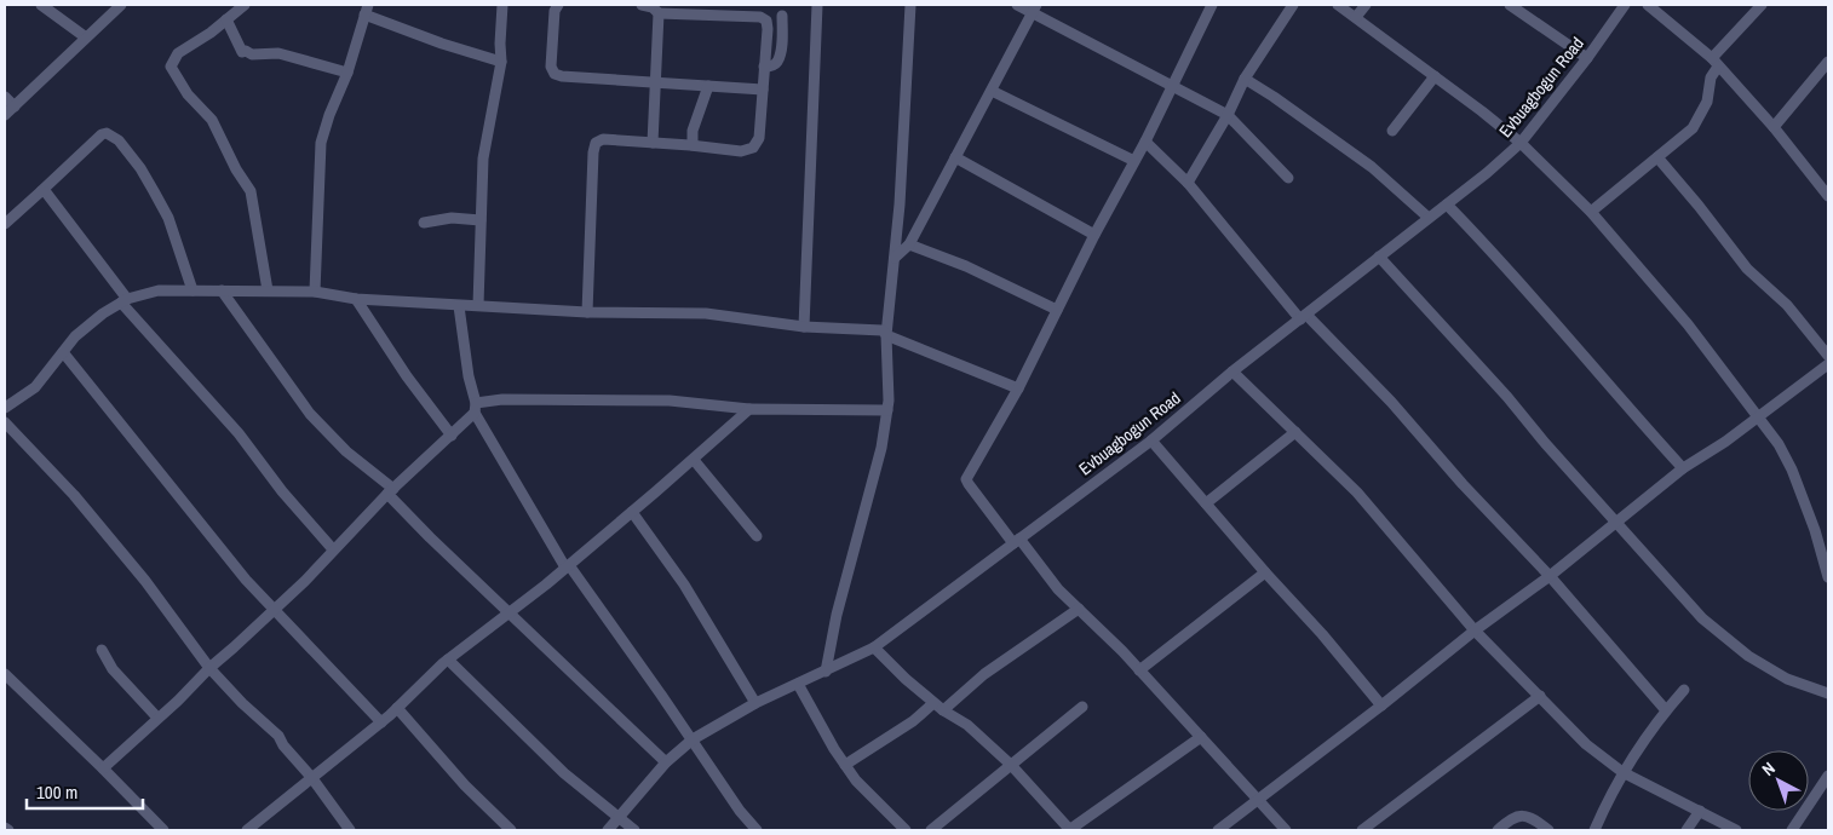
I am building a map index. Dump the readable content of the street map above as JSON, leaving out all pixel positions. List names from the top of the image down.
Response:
{
  "streets": {
    "street": ["Evbuagbogun Road"]
  },
  "scale_bar": "100 m",
  "north": "top left"
}
